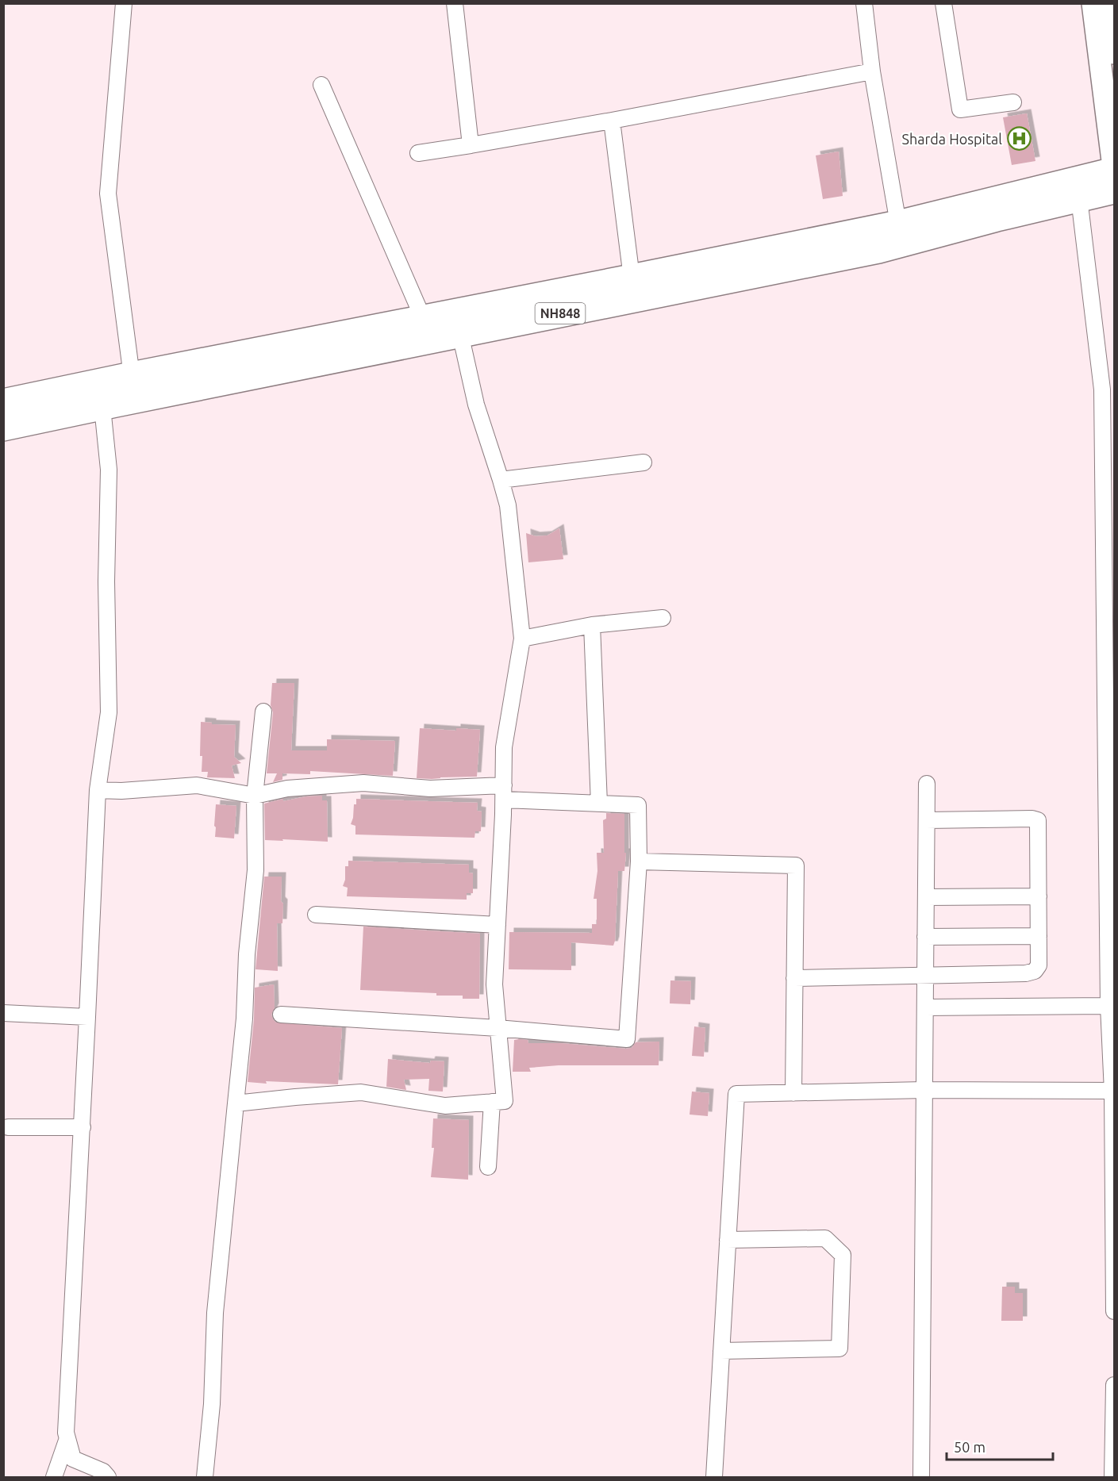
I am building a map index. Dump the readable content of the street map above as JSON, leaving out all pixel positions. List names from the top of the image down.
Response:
{
  "streets": {
    "highway": ["NH848"]
  },
  "places": {
    "hospital": ["Sharda Hospital"]
  },
  "scale_bar": "50 m"
}
